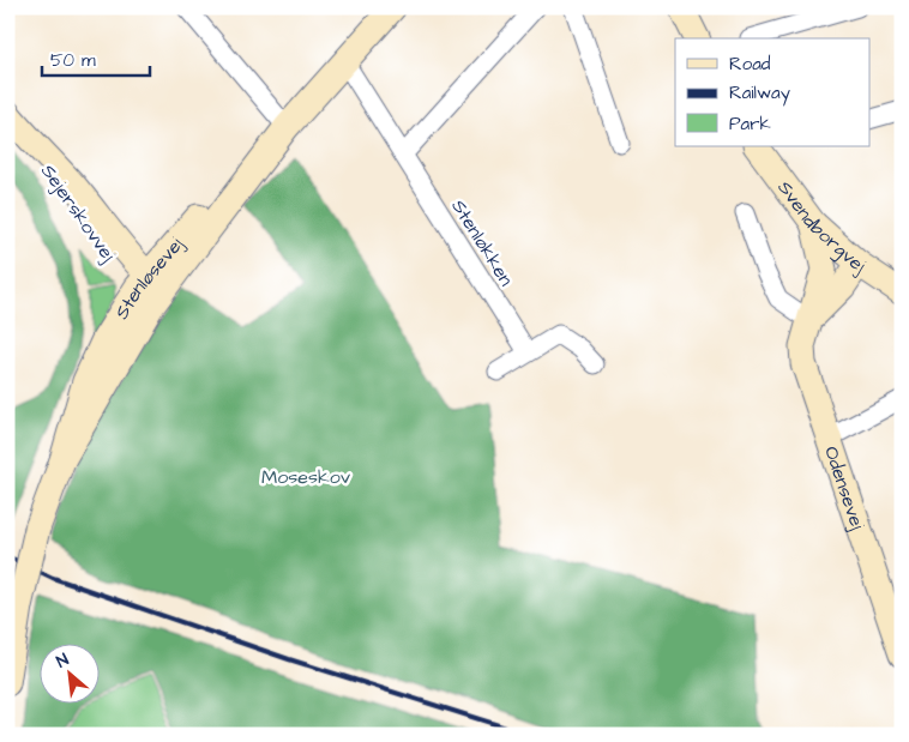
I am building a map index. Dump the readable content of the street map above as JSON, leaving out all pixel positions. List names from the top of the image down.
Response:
{
  "streets": {
    "street": [
      "Sejerskovvej",
      "Svendborgvej",
      "Stenløkken",
      "Stenløsevej",
      "Odensevej"
    ]
  },
  "crossings": [
    ["Sejerskovvej", "Stenløsevej"],
    ["Svendborgvej", "Odensevej"],
    ["Stenløkken", "Stenløsevej"]
  ],
  "parks": ["Moseskov"],
  "legend": ["Road", "Railway", "Park"],
  "scale_bar": "50 m",
  "north": "top left"
}
